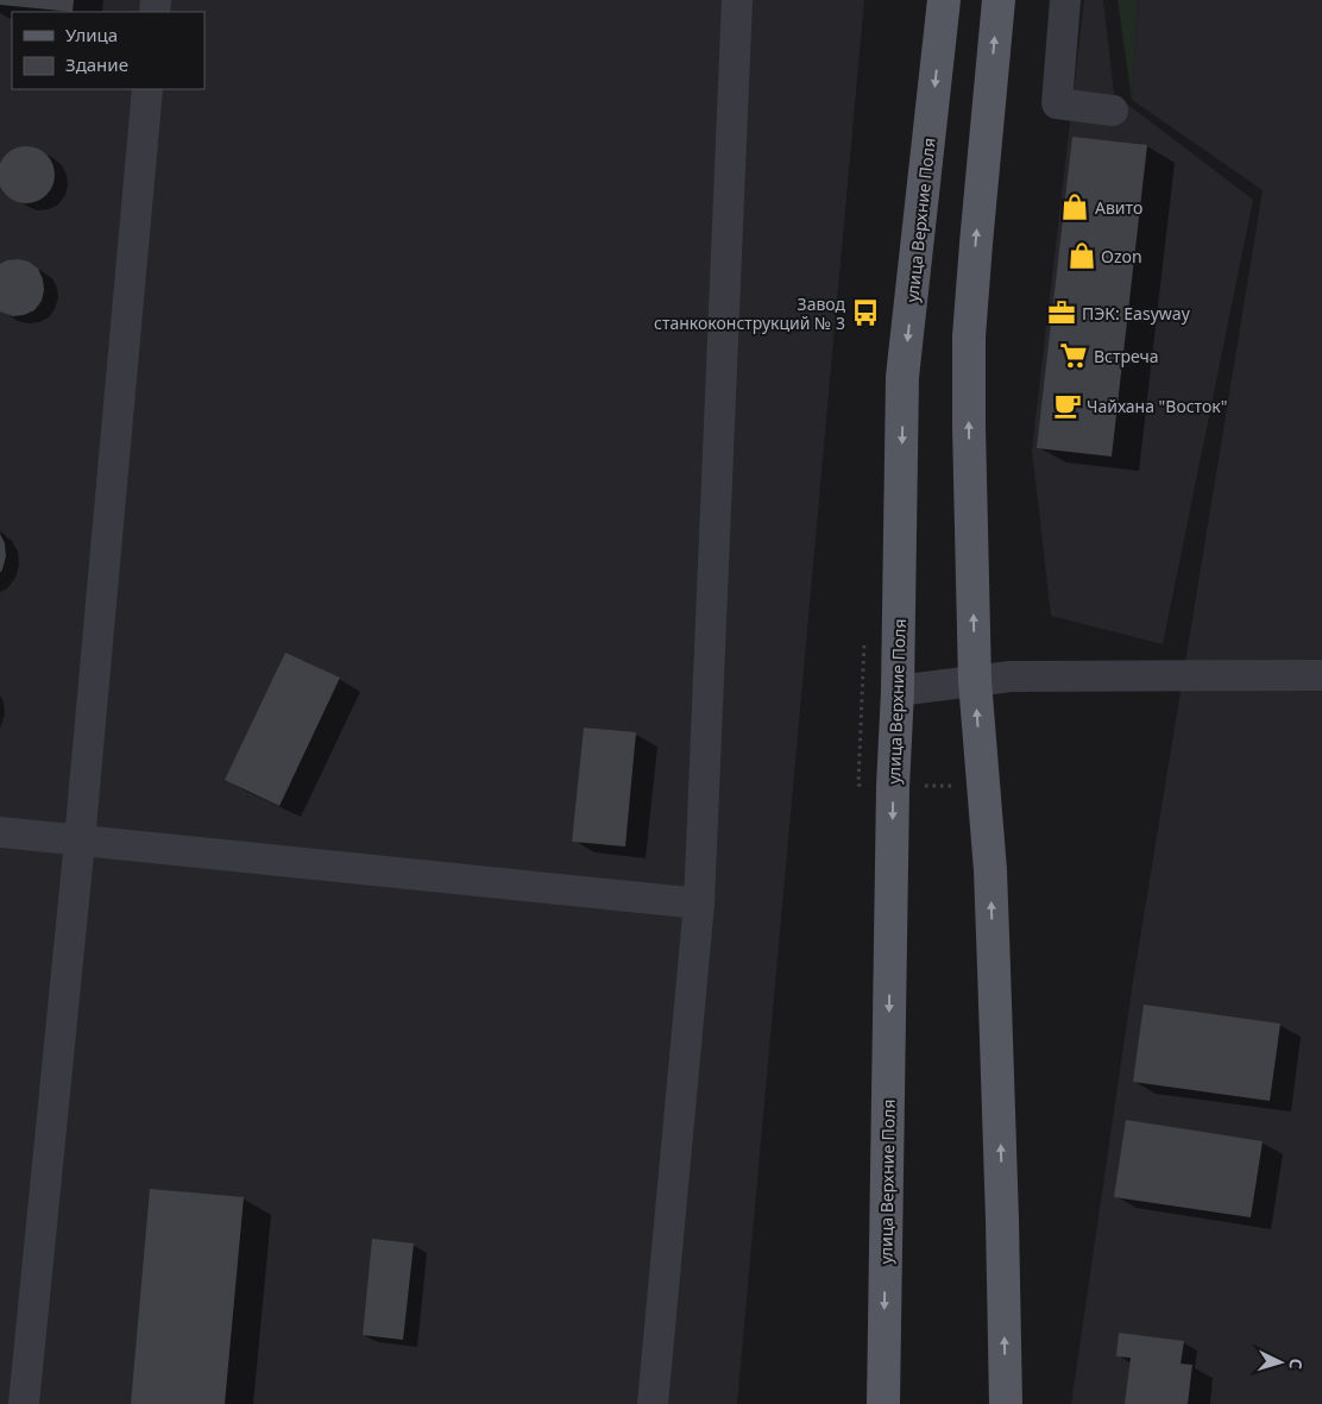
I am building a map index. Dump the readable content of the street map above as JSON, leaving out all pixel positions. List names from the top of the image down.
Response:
{
  "streets": {
    "main road": ["улица Верхние Поля"]
  },
  "places": {
    "shop": ["Авито", "Ozon"],
    "bus stop": ["Завод станкоконструкций № 3"],
    "office": ["ПЭК: Easyway"],
    "supermarket": ["Встреча"],
    "cafe": ["Чайхана \"Восток\""]
  },
  "legend": ["Улица", "Здание"],
  "north": "right"
}
